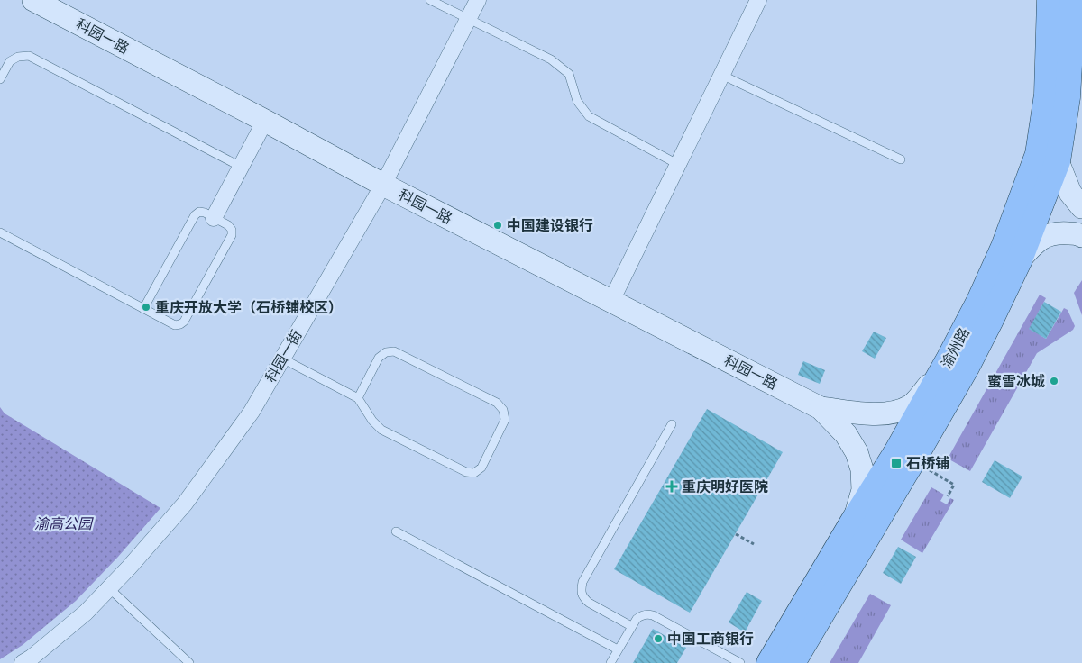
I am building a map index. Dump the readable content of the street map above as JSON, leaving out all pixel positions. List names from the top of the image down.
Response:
{
  "streets": {
    "main road": ["渝州路"],
    "street": ["科园一路", "科园一街"]
  },
  "crossings": [
    ["科园一路", "科园一街"]
  ],
  "parks": ["渝高公园"],
  "places": {
    "other": [
      "中国建设银行",
      "重庆开放大学（石桥铺校区）",
      "蜜雪冰城",
      "中国工商银行"
    ],
    "transit": ["石桥铺"],
    "health": ["重庆明好医院"]
  }
}
